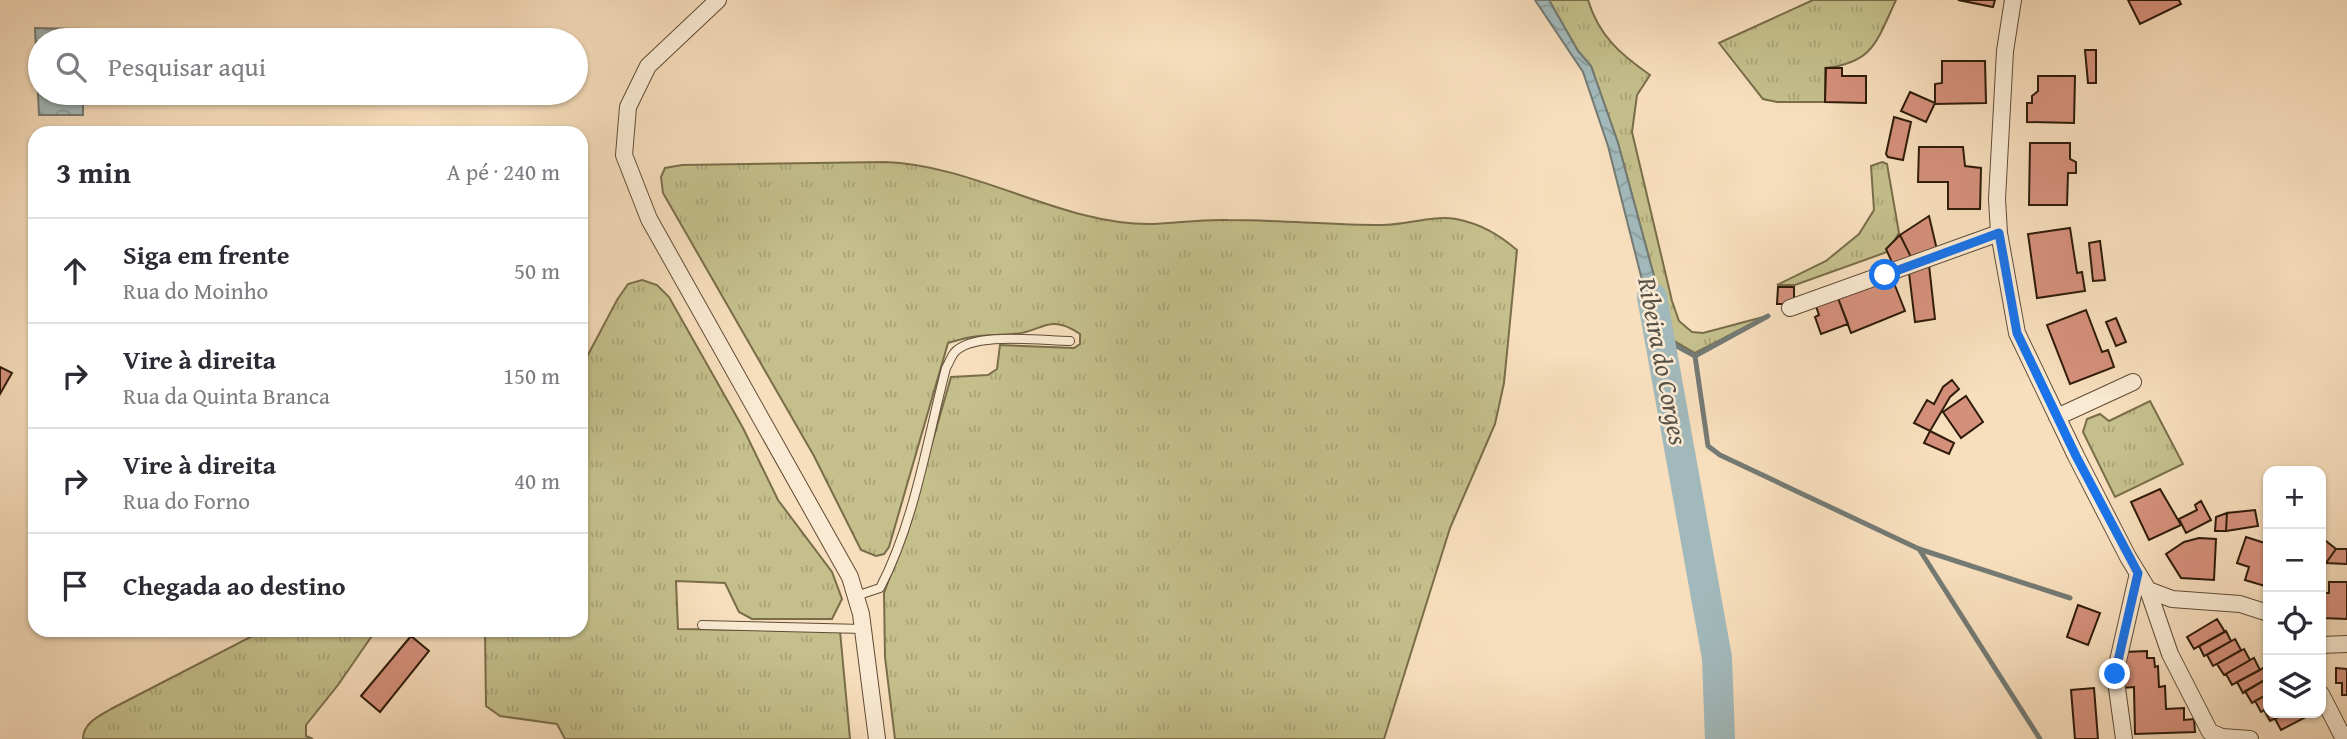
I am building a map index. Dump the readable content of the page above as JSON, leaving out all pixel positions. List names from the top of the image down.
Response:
{
  "water": ["Ribeira do Corges"],
  "page": {
    "search": "Pesquisar aqui",
    "heading": ["3 min", "A pé · 240 m"],
    "list": [
      ["Siga em frente", "Rua do Moinho", "50 m"],
      ["Vire à direita", "Rua da Quinta Branca", "150 m"],
      ["Vire à direita", "Rua do Forno", "40 m"],
      "Chegada ao destino"
    ],
    "map_buttons": ["+", "−"]
  }
}
